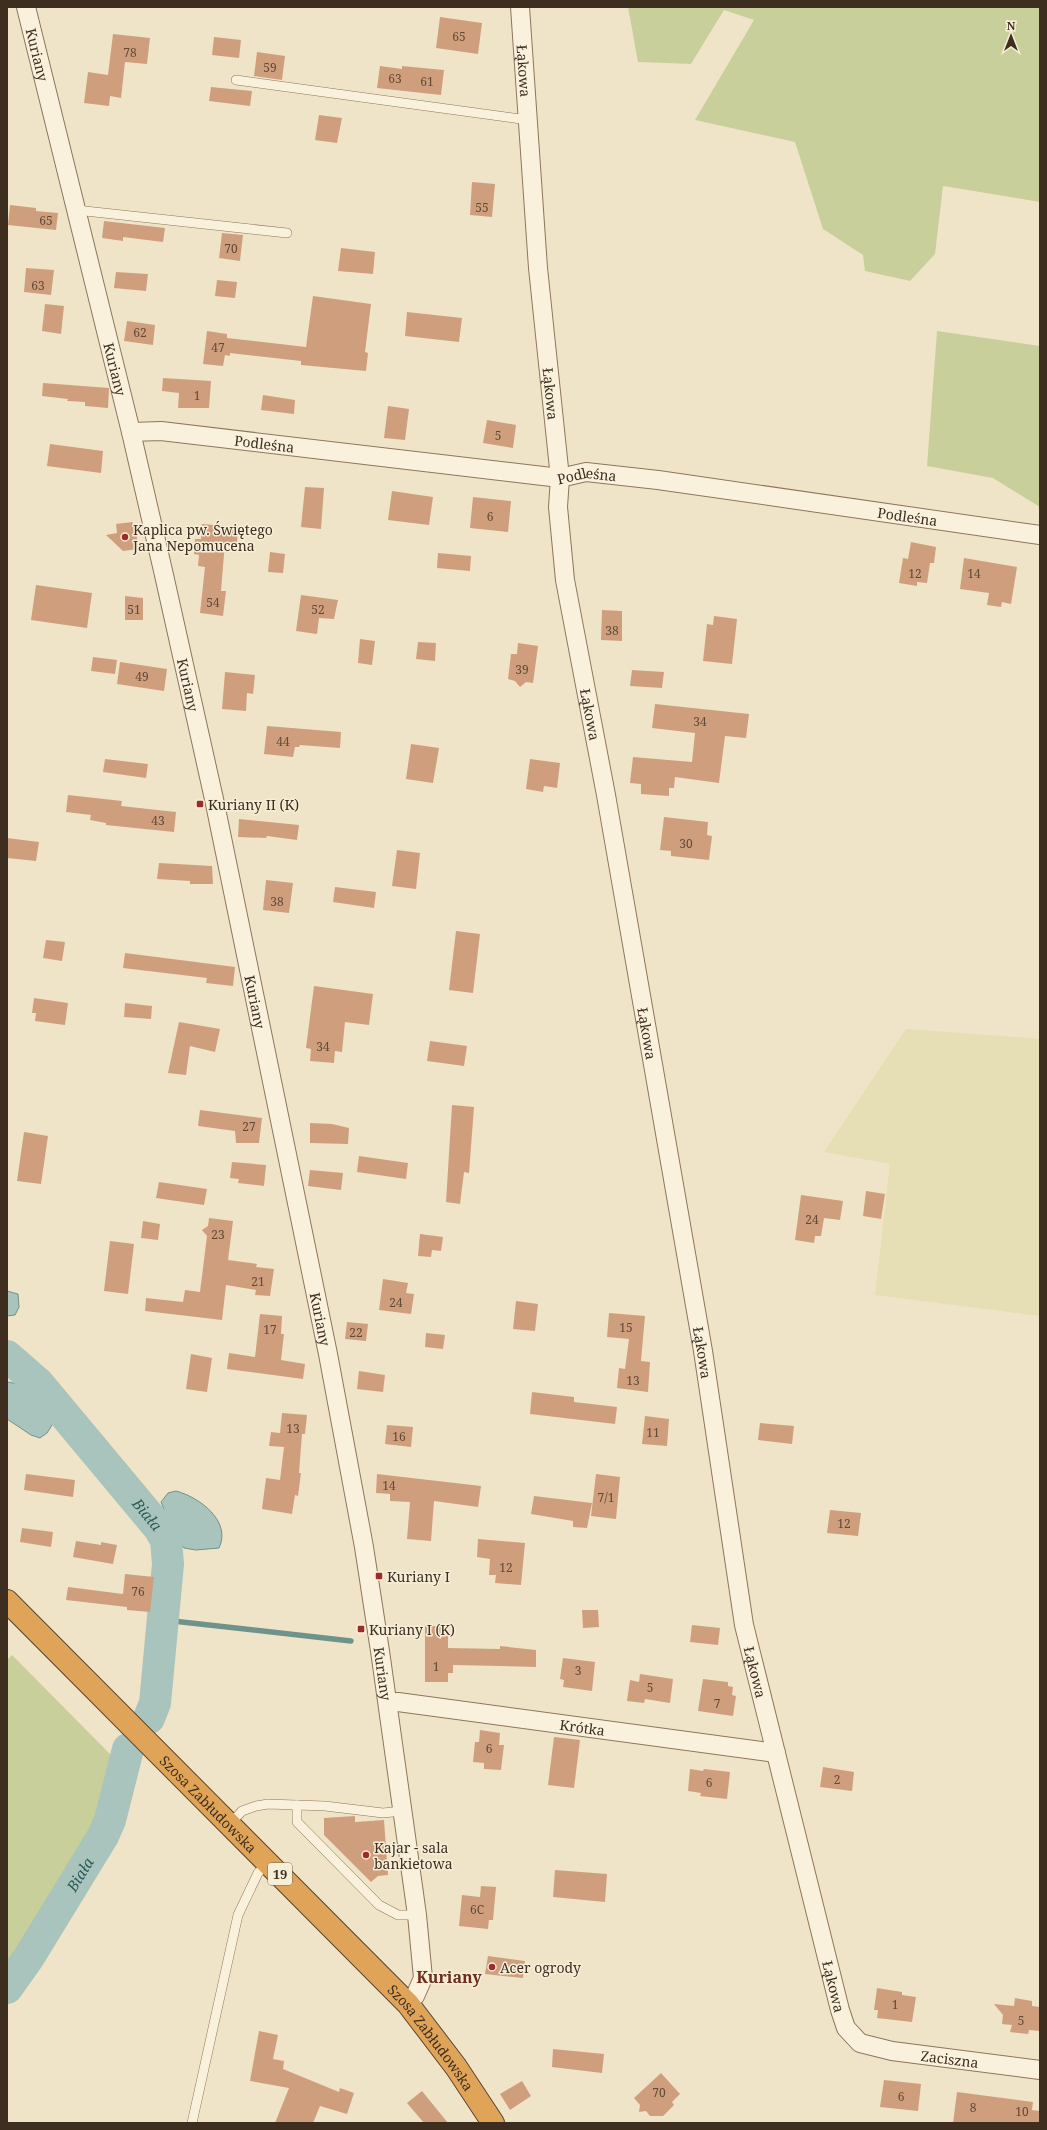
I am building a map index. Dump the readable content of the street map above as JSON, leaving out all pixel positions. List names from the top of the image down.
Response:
{
  "streets": {
    "highway": ["Szosa Zabłudowska", "19"],
    "street": [
      "Kuriany",
      "Łąkowa",
      "Podleśna",
      "Krótka",
      "Zaciszna"
    ]
  },
  "crossings": [
    ["Kuriany", "Podleśna"],
    ["Kuriany", "Krótka"],
    ["Kuriany", "Szosa Zabłudowska"],
    ["Łąkowa", "Podleśna"],
    ["Łąkowa", "Krótka"],
    ["Łąkowa", "Zaciszna"]
  ],
  "districts": ["Kuriany"],
  "water": ["Biała"],
  "places": {
    "other": ["Kaplica pw. Świętego Jana Nepomucena", "Kajar - sala bankietowa", "Acer ogrody"],
    "transit": ["Kuriany II (K)", "Kuriany I", "Kuriany I (K)"]
  },
  "house_numbers": [
    "65",
    "78",
    "59",
    "63",
    "61",
    "55",
    "65",
    "70",
    "63",
    "62",
    "47",
    "1",
    "5",
    "6",
    "12",
    "14",
    "54",
    "51",
    "52",
    "38",
    "39",
    "49",
    "34",
    "44",
    "43",
    "30",
    "38",
    "34",
    "27",
    "24",
    "23",
    "21",
    "24",
    "15",
    "17",
    "22",
    "13",
    "13",
    "11",
    "16",
    "14",
    "7/1",
    "12",
    "12",
    "76",
    "1",
    "3",
    "5",
    "7",
    "6",
    "2",
    "6",
    "6C",
    "1",
    "5",
    "70",
    "6",
    "8",
    "10"
  ],
  "north": "top"
}
